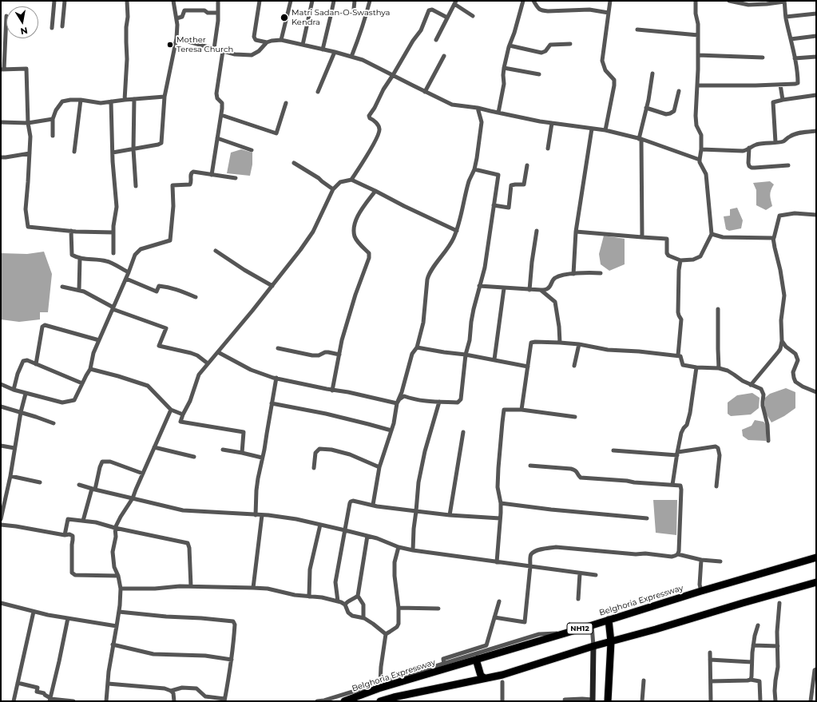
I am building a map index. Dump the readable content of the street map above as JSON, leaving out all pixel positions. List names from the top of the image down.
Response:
{
  "streets": {
    "highway": ["Belghoria Expressway", "NH12"]
  },
  "places": ["Matri Sadan-O-Swasthya Kendra", "Mother Teresa Church"],
  "north": "bottom"
}
